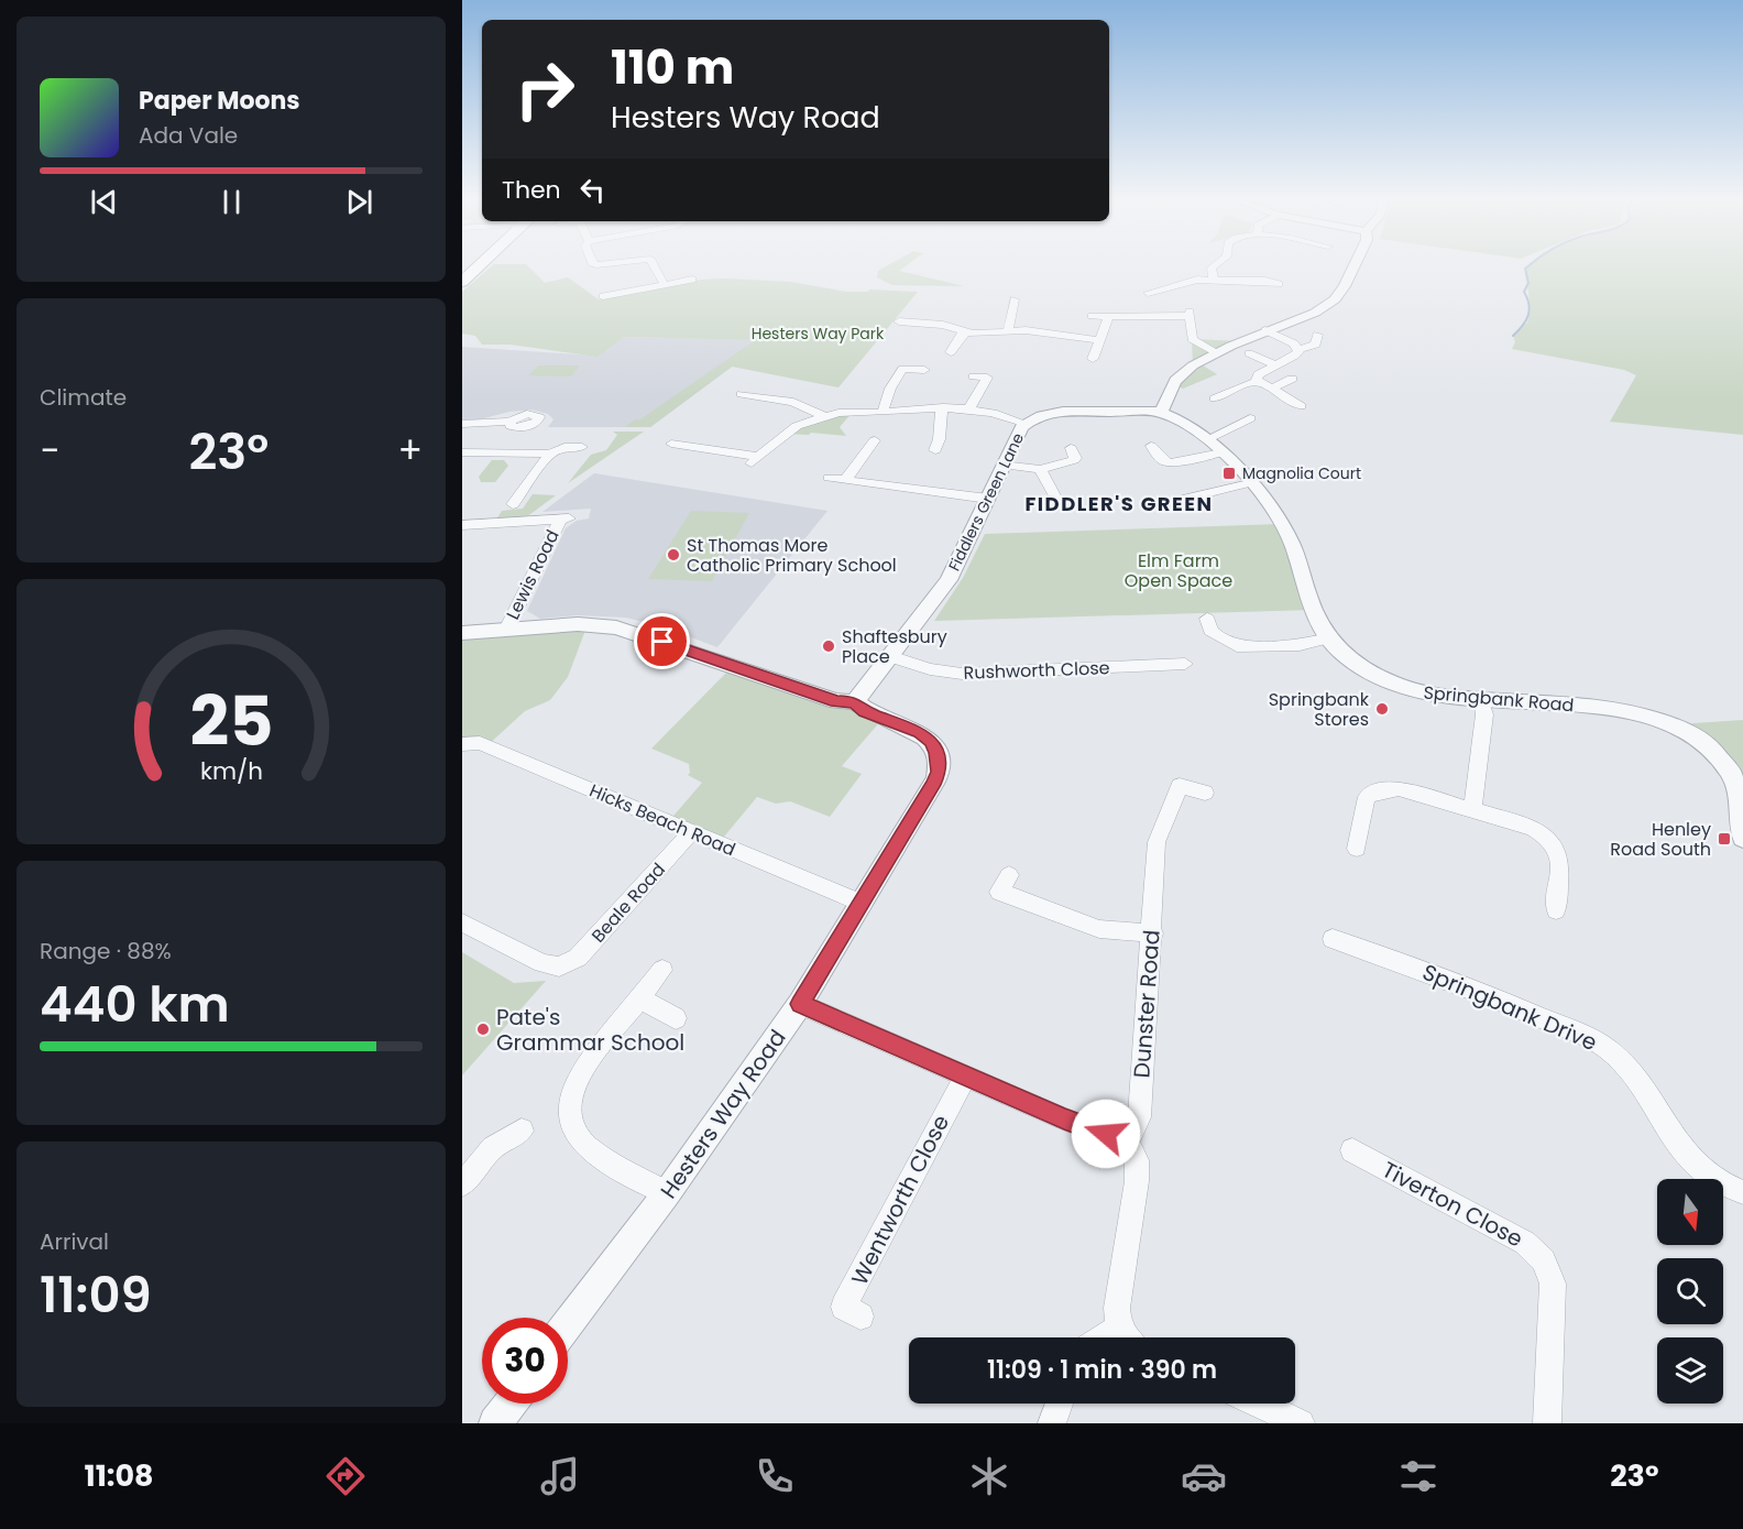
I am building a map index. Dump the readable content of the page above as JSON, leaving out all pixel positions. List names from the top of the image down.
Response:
{
  "streets": {
    "street": [
      "Fiddlers Green Lane",
      "Lewis Road",
      "Rushworth Close",
      "Springbank Road",
      "Hicks Beach Road",
      "Beale Road",
      "Dunster Road",
      "Springbank Drive",
      "Hesters Way Road",
      "Wentworth Close",
      "Tiverton Close"
    ]
  },
  "crossings": [
    ["Fiddlers Green Lane", "Rushworth Close"],
    ["Fiddlers Green Lane", "Springbank Road"],
    ["Fiddlers Green Lane", "Hesters Way Road"],
    ["Hicks Beach Road", "Beale Road"],
    ["Hicks Beach Road", "Hesters Way Road"]
  ],
  "districts": ["FIDDLER'S GREEN"],
  "parks": ["Hesters Way Park", "Elm Farm Open Space"],
  "places": {
    "transit": ["Magnolia Court", "Henley Road South"],
    "other": [
      "St Thomas More Catholic Primary School",
      "Shaftesbury Place",
      "Springbank Stores",
      "Pate's Grammar School"
    ]
  },
  "north": "bottom",
  "page": {
    "turn": ["110 m", "Hesters Way Road"],
    "song": ["Paper Moons", "Ada Vale"],
    "then": "Then",
    "tile": [
      "Climate",
      ["Range · 88%", "440 km"],
      ["Arrival", "11:09"]
    ],
    "heat": ["−", "23°", "+"],
    "limit": "30",
    "trip": "11:09 · 1 min · 390 m",
    "tabs": ["11:08", "23°"],
    "gauge": ["25", "km/h"]
  }
}
